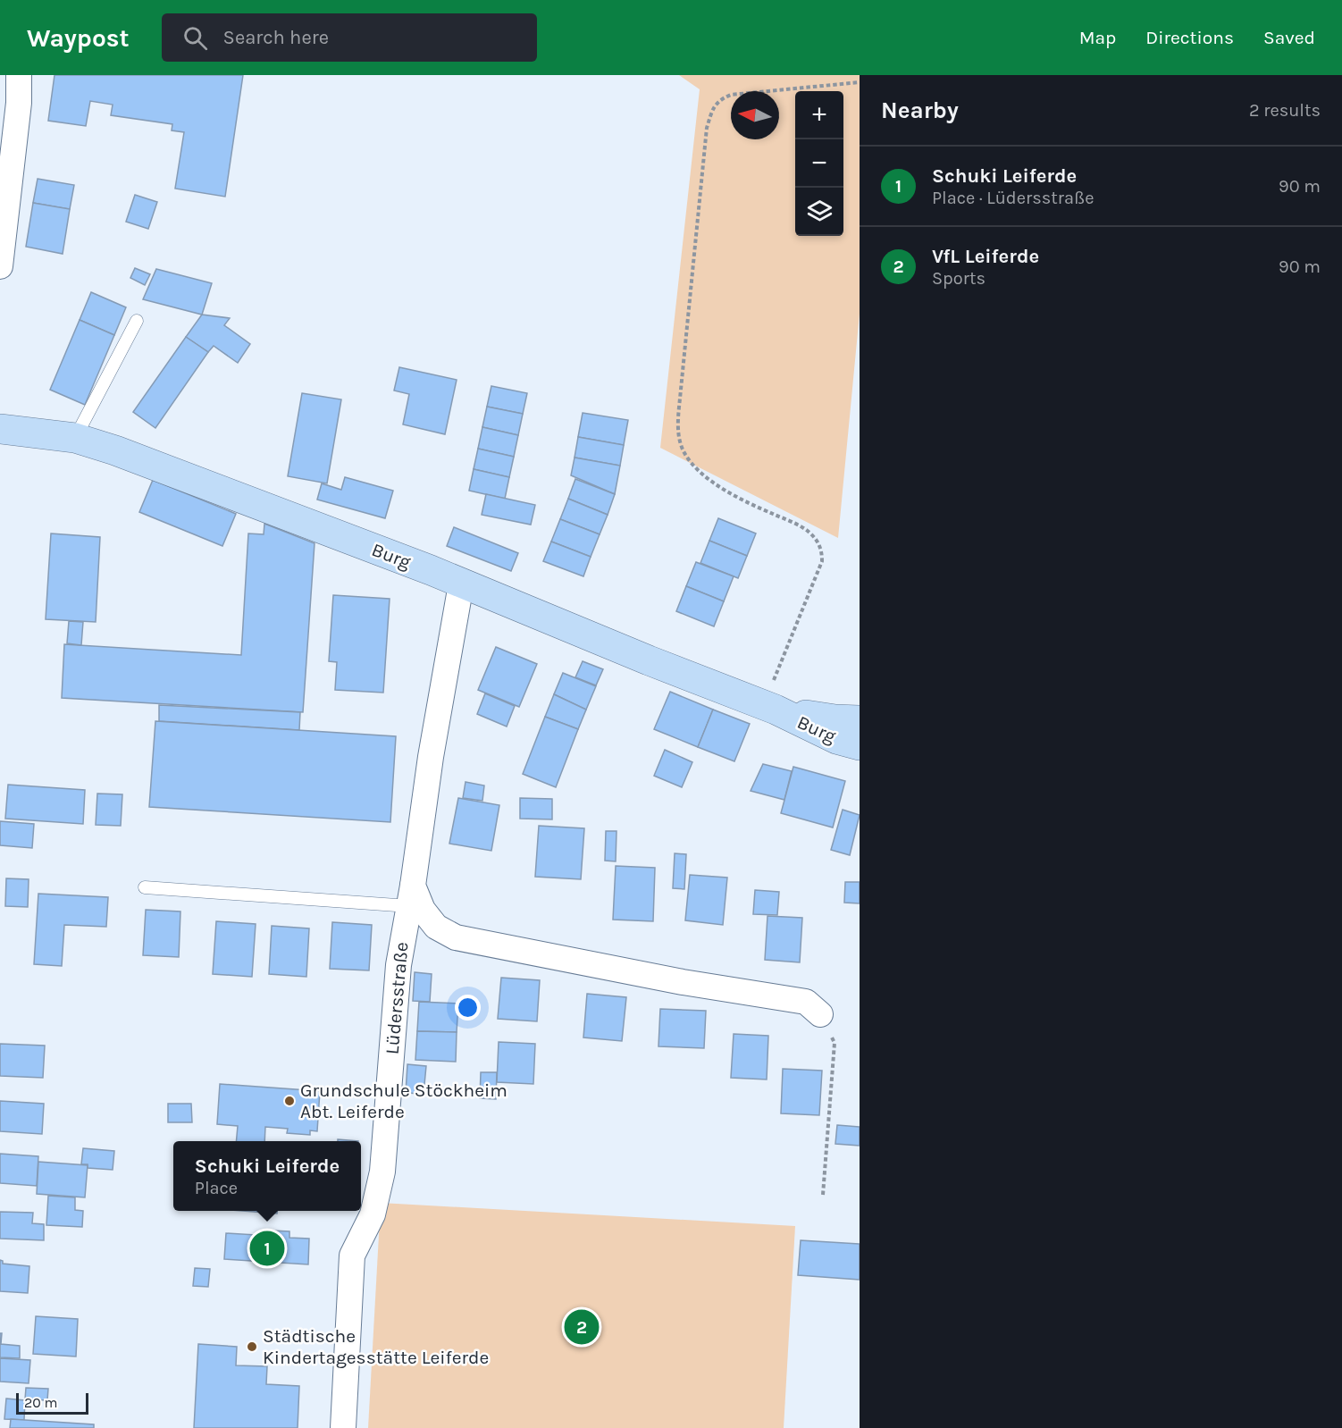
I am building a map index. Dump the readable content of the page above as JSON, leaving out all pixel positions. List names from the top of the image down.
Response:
{
  "streets": {
    "street": ["Burg", "Lüdersstraße"]
  },
  "crossings": [
    ["Burg", "Lüdersstraße"]
  ],
  "places": ["Grundschule Stöckheim Abt. Leiferde", "Städtische Kindertagesstätte Leiferde"],
  "scale_bar": "20 m",
  "north": "left",
  "page": {
    "header": "Waypost",
    "search": "Search here",
    "nav": ["Map", "Directions", "Saved"],
    "heading": ["Nearby", "2 results"],
    "map_buttons": ["+", "−"],
    "list": [
      {
        "mark": "1",
        "name": "Schuki Leiferde",
        "note": "Place · Lüdersstraße",
        "value": "90 m"
      },
      {
        "mark": "2",
        "name": "VfL Leiferde",
        "note": "Sports",
        "value": "90 m"
      }
    ],
    "popup": ["Schuki Leiferde", "Place"],
    "pins": ["1", "2"],
    "scale": "20 m"
  }
}
